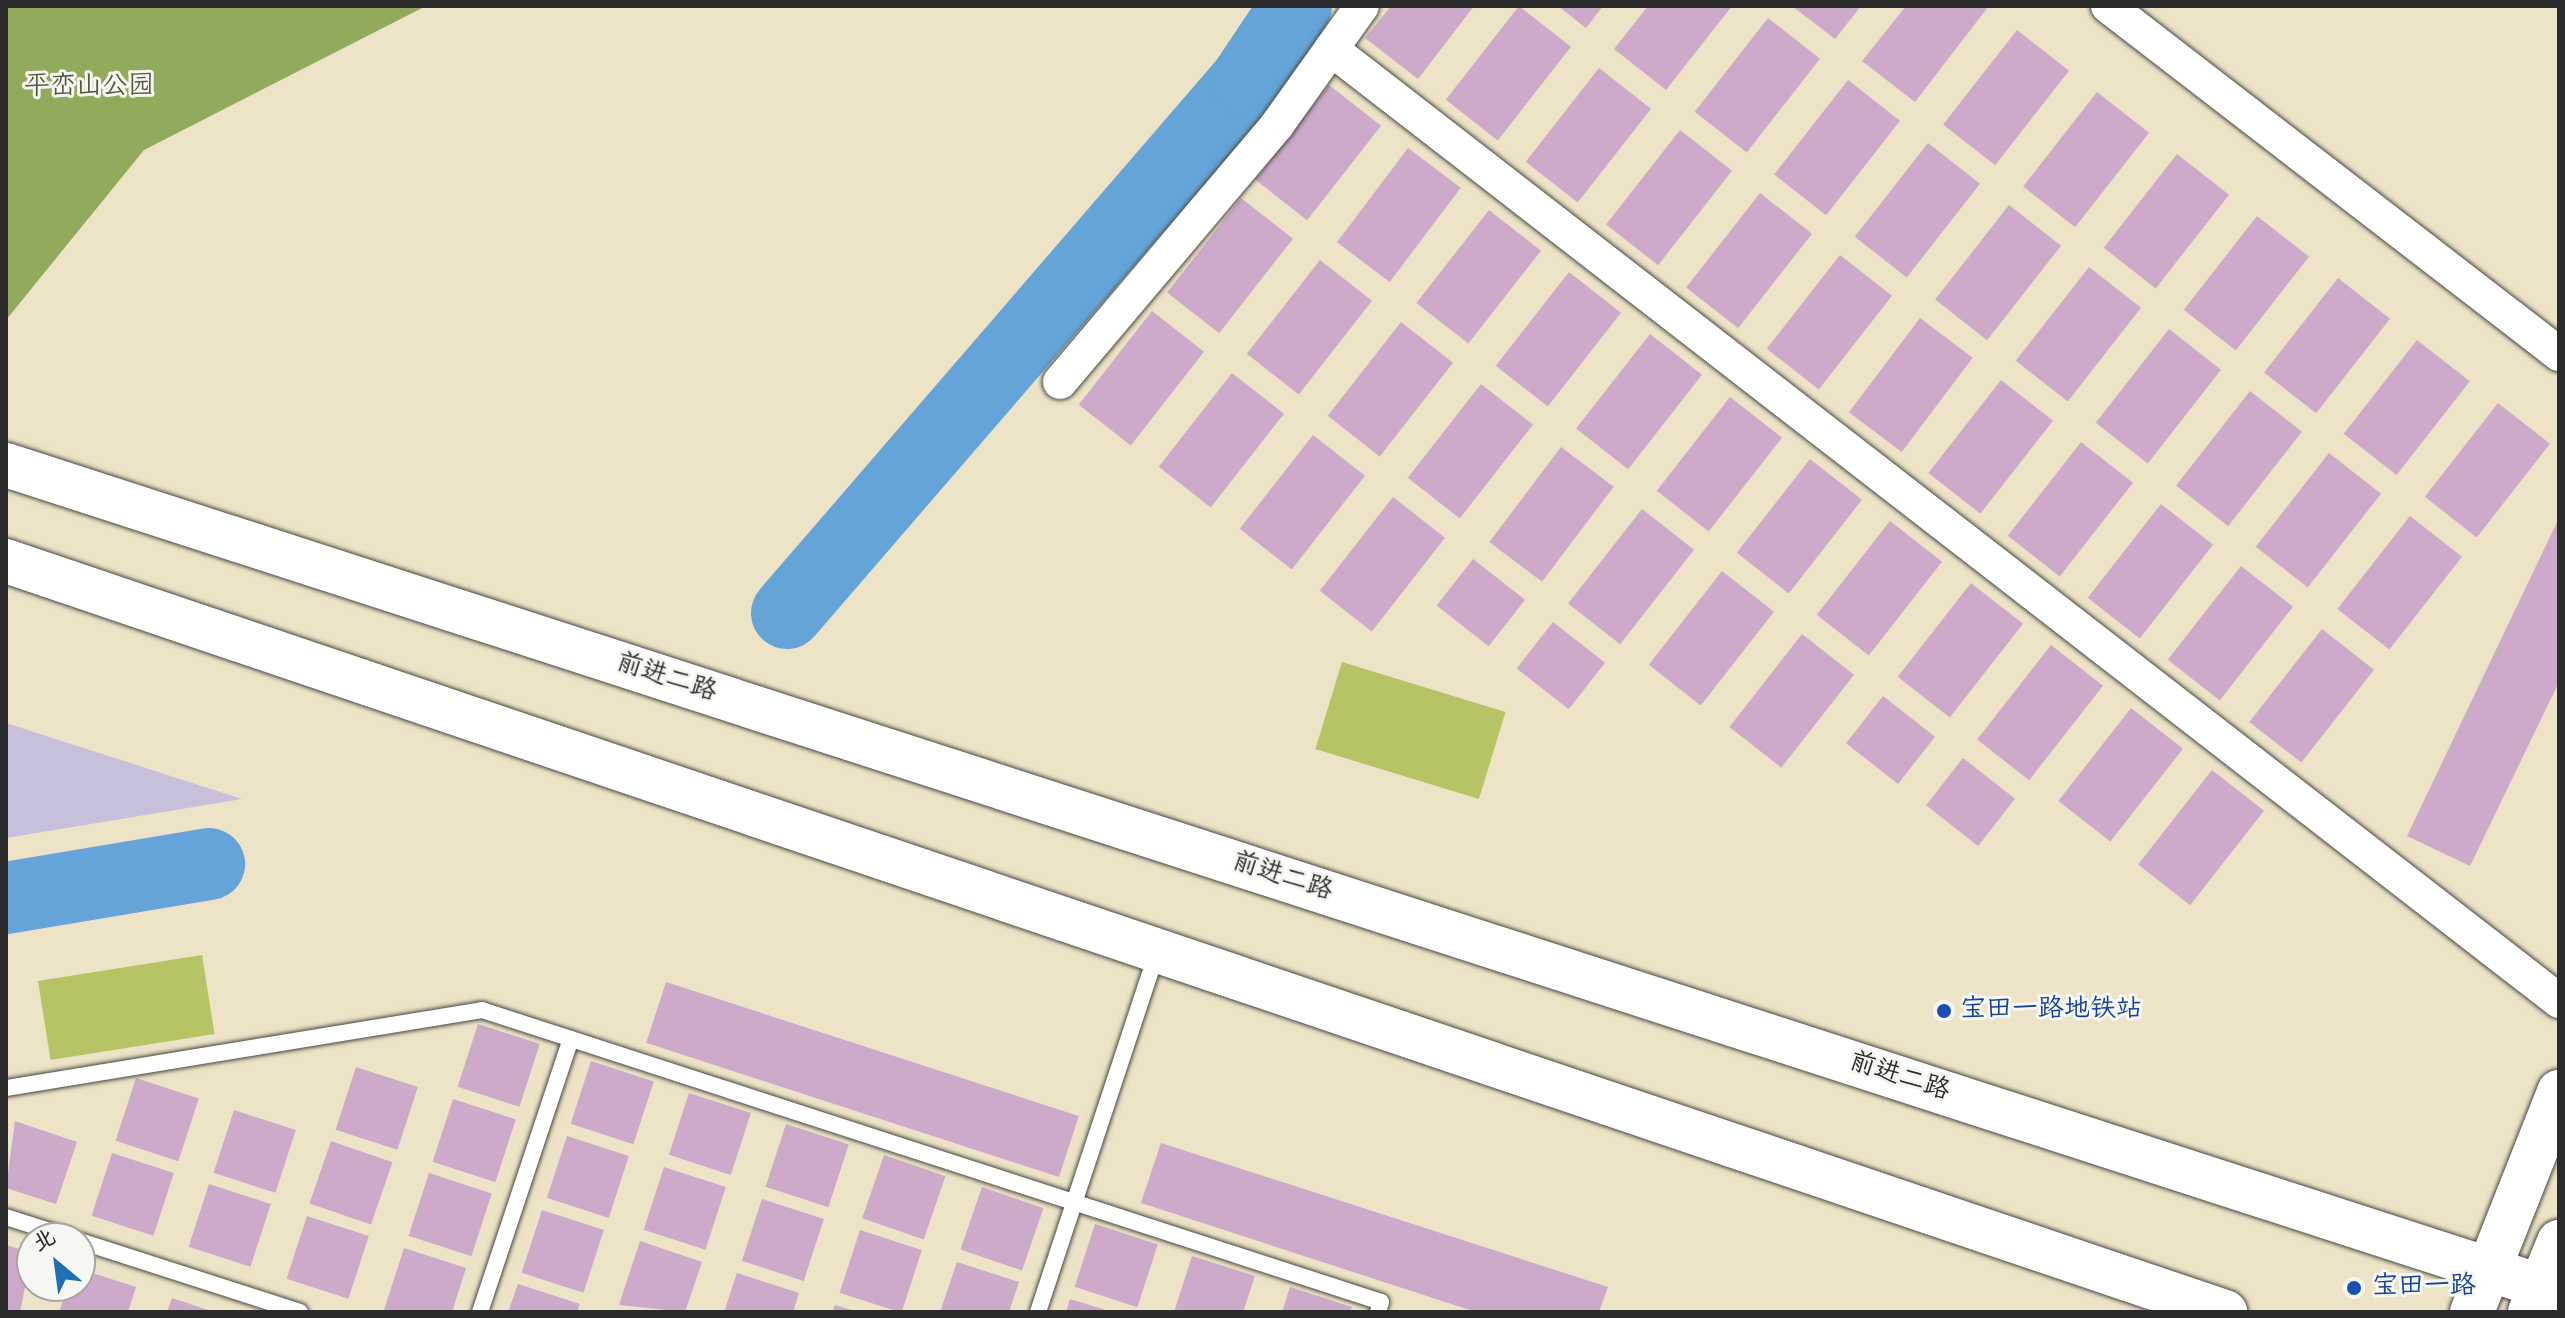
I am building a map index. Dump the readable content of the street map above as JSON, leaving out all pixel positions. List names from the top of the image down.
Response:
{
  "streets": {
    "main road": ["前进二路"]
  },
  "parks": ["平峦山公园"],
  "places": ["宝田一路地铁站", "宝田一路"],
  "north": "top left"
}
